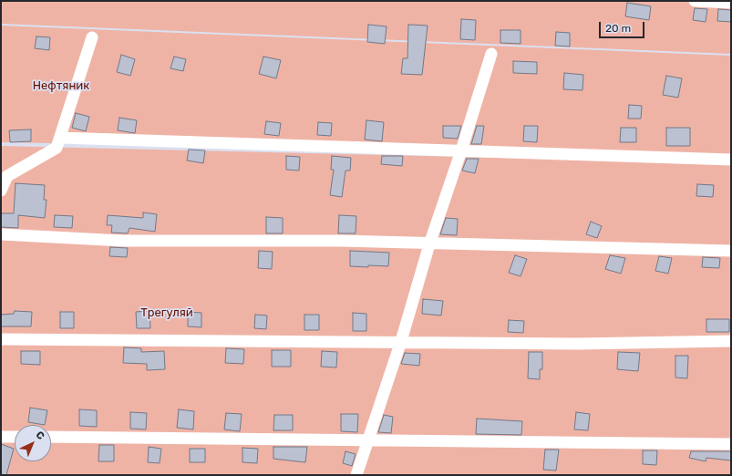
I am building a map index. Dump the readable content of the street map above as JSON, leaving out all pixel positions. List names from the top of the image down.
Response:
{
  "parks": ["Нефтяник", "Трегуляй"],
  "scale_bar": "20 m",
  "north": "top right"
}
